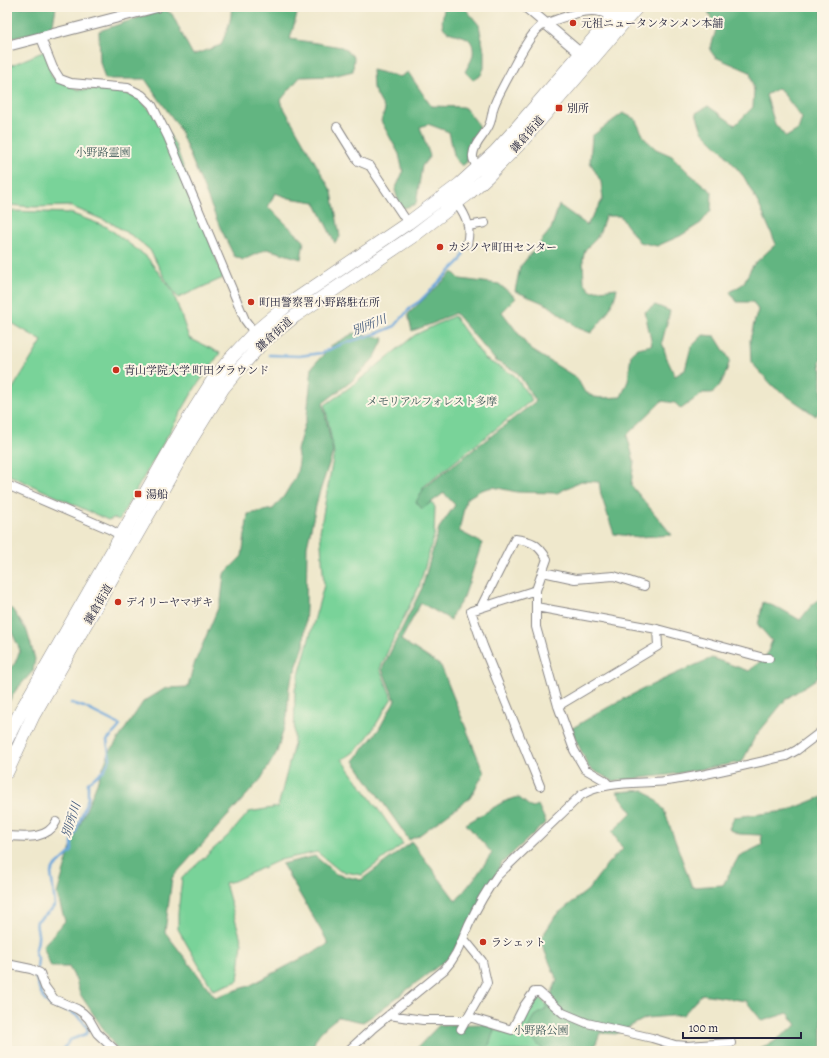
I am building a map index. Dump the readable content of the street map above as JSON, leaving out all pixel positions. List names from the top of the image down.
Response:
{
  "streets": {
    "main road": ["鎌倉街道"]
  },
  "water": ["別所川"],
  "parks": ["小野路霊園", "メモリアルフォレスト多摩", "小野路公園"],
  "places": {
    "other": [
      "元祖ニュータンタンメン本舗",
      "カジノヤ町田センター",
      "町田警察署小野路駐在所",
      "青山学院大学 町田グラウンド",
      "デイリーヤマザキ",
      "ラシェット"
    ],
    "transit": ["別所", "湯船"]
  },
  "scale_bar": "100 m"
}
